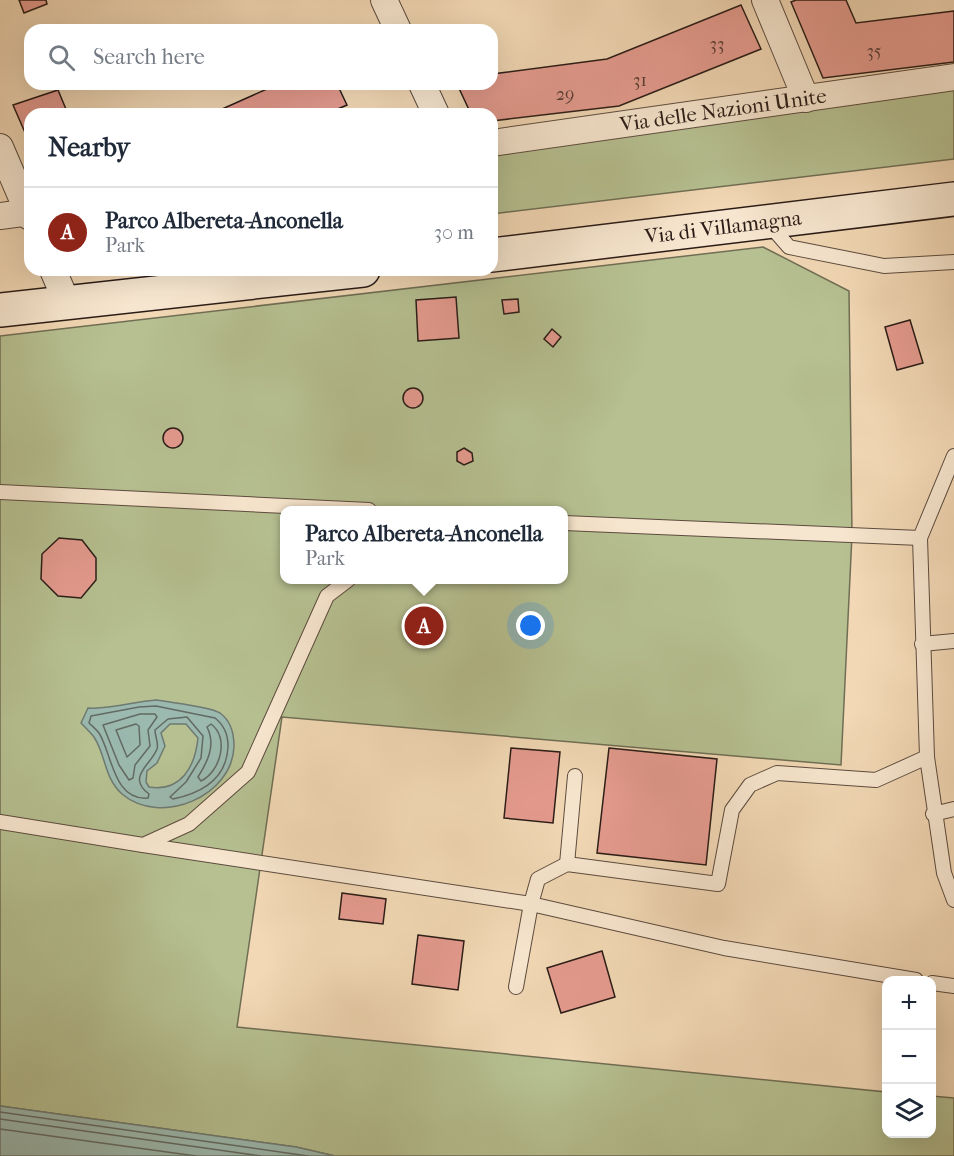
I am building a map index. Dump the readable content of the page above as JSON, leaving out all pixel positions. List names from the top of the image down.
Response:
{
  "streets": {
    "main road": ["Via di Villamagna"],
    "street": ["Via delle Nazioni Unite"]
  },
  "house_numbers": [
    "33",
    "35",
    "31",
    "29"
  ],
  "page": {
    "search": "Search here",
    "heading": "Nearby",
    "list": [
      {
        "mark": "A",
        "name": "Parco Albereta-Anconella",
        "note": "Park",
        "value": "30 m"
      }
    ],
    "popup": ["Parco Albereta-Anconella", "Park"],
    "pins": "A",
    "map_buttons": ["+", "−"]
  }
}
